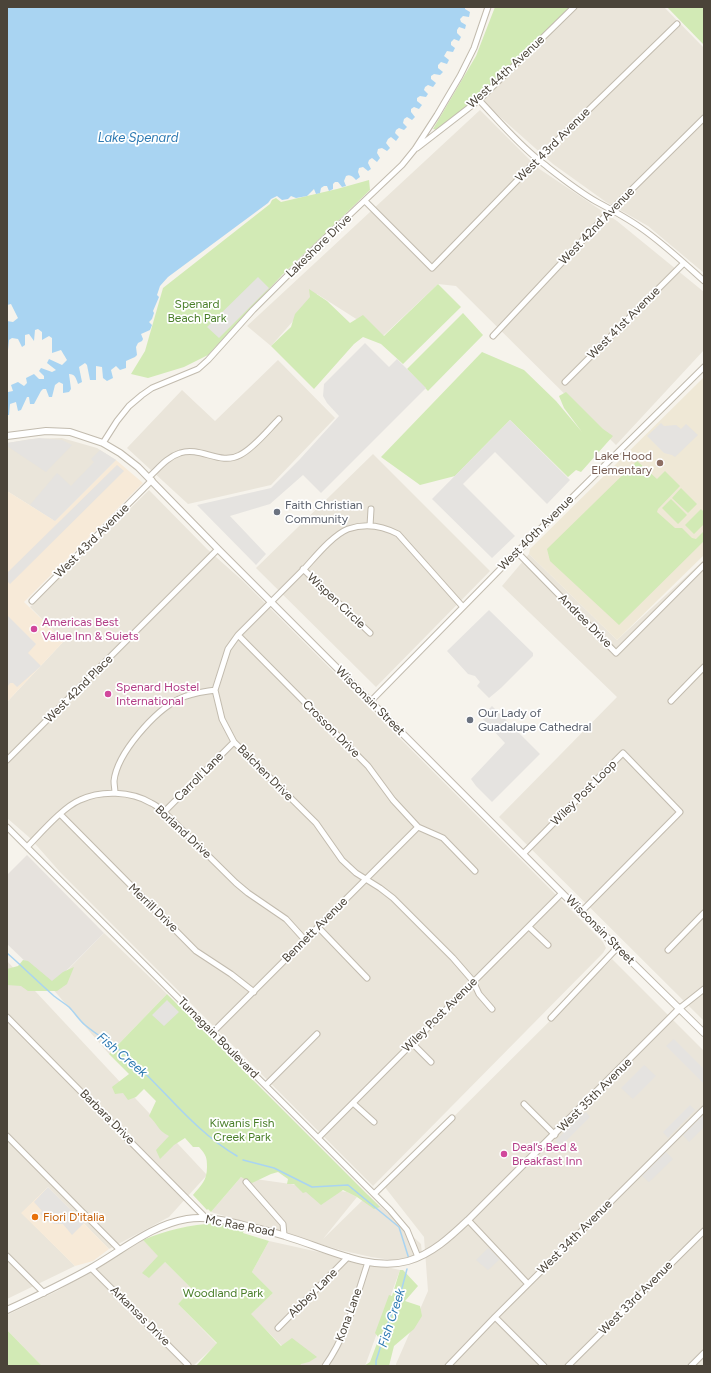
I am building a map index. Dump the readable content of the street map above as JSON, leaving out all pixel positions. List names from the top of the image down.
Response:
{
  "streets": {
    "street": [
      "West 44th Avenue",
      "West 43rd Avenue",
      "West 42nd Avenue",
      "Lakeshore Drive",
      "West 41st Avenue",
      "West 40th Avenue",
      "Wispen Circle",
      "Andree Drive",
      "West 42nd Place",
      "Wisconsin Street",
      "Crosson Drive",
      "Balchen Drive",
      "Carroll Lane",
      "Wiley Post Loop",
      "Borland Drive",
      "Merrill Drive",
      "Bennett Avenue",
      "Wiley Post Avenue",
      "Turnagain Boulevard",
      "West 35th Avenue",
      "Barbara Drive",
      "Mc Rae Road",
      "West 34th Avenue",
      "Abbey Lane",
      "West 33rd Avenue",
      "Kona Lane",
      "Arkansas Drive"
    ]
  },
  "crossings": [
    ["West 44th Avenue", "Lakeshore Drive"],
    ["West 43rd Avenue", "Lakeshore Drive"],
    ["West 43rd Avenue", "Wisconsin Street"],
    ["Lakeshore Drive", "Wisconsin Street"],
    ["West 40th Avenue", "Andree Drive"],
    ["West 40th Avenue", "Wisconsin Street"],
    ["West 42nd Place", "Wisconsin Street"],
    ["Wisconsin Street", "Wiley Post Loop"],
    ["Wisconsin Street", "Wiley Post Avenue"],
    ["Wisconsin Street", "West 35th Avenue"],
    ["Crosson Drive", "Bennett Avenue"],
    ["Balchen Drive", "Carroll Lane"],
    ["Balchen Drive", "Bennett Avenue"],
    ["Balchen Drive", "Wiley Post Avenue"],
    ["Carroll Lane", "Borland Drive"],
    ["Borland Drive", "Merrill Drive"],
    ["Borland Drive", "Bennett Avenue"],
    ["Borland Drive", "Turnagain Boulevard"],
    ["Merrill Drive", "Bennett Avenue"],
    ["Bennett Avenue", "Turnagain Boulevard"],
    ["Wiley Post Avenue", "Turnagain Boulevard"],
    ["Turnagain Boulevard", "West 35th Avenue"],
    ["Turnagain Boulevard", "Mc Rae Road"],
    ["West 35th Avenue", "Mc Rae Road"],
    ["Barbara Drive", "Mc Rae Road"],
    ["Mc Rae Road", "Abbey Lane"],
    ["Mc Rae Road", "Kona Lane"],
    ["Mc Rae Road", "Arkansas Drive"]
  ],
  "water": ["Lake Spenard", "Fish Creek"],
  "parks": ["Spenard Beach Park", "Kiwanis Fish Creek Park", "Woodland Park"],
  "places": [
    "Lake Hood Elementary",
    "Faith Christian Community",
    "Americas Best Value Inn & Suiets",
    "Spenard Hostel International",
    "Our Lady of Guadalupe Cathedral",
    "Deal’s Bed & Breakfast Inn",
    "Fiori D'italia"
  ]
}
